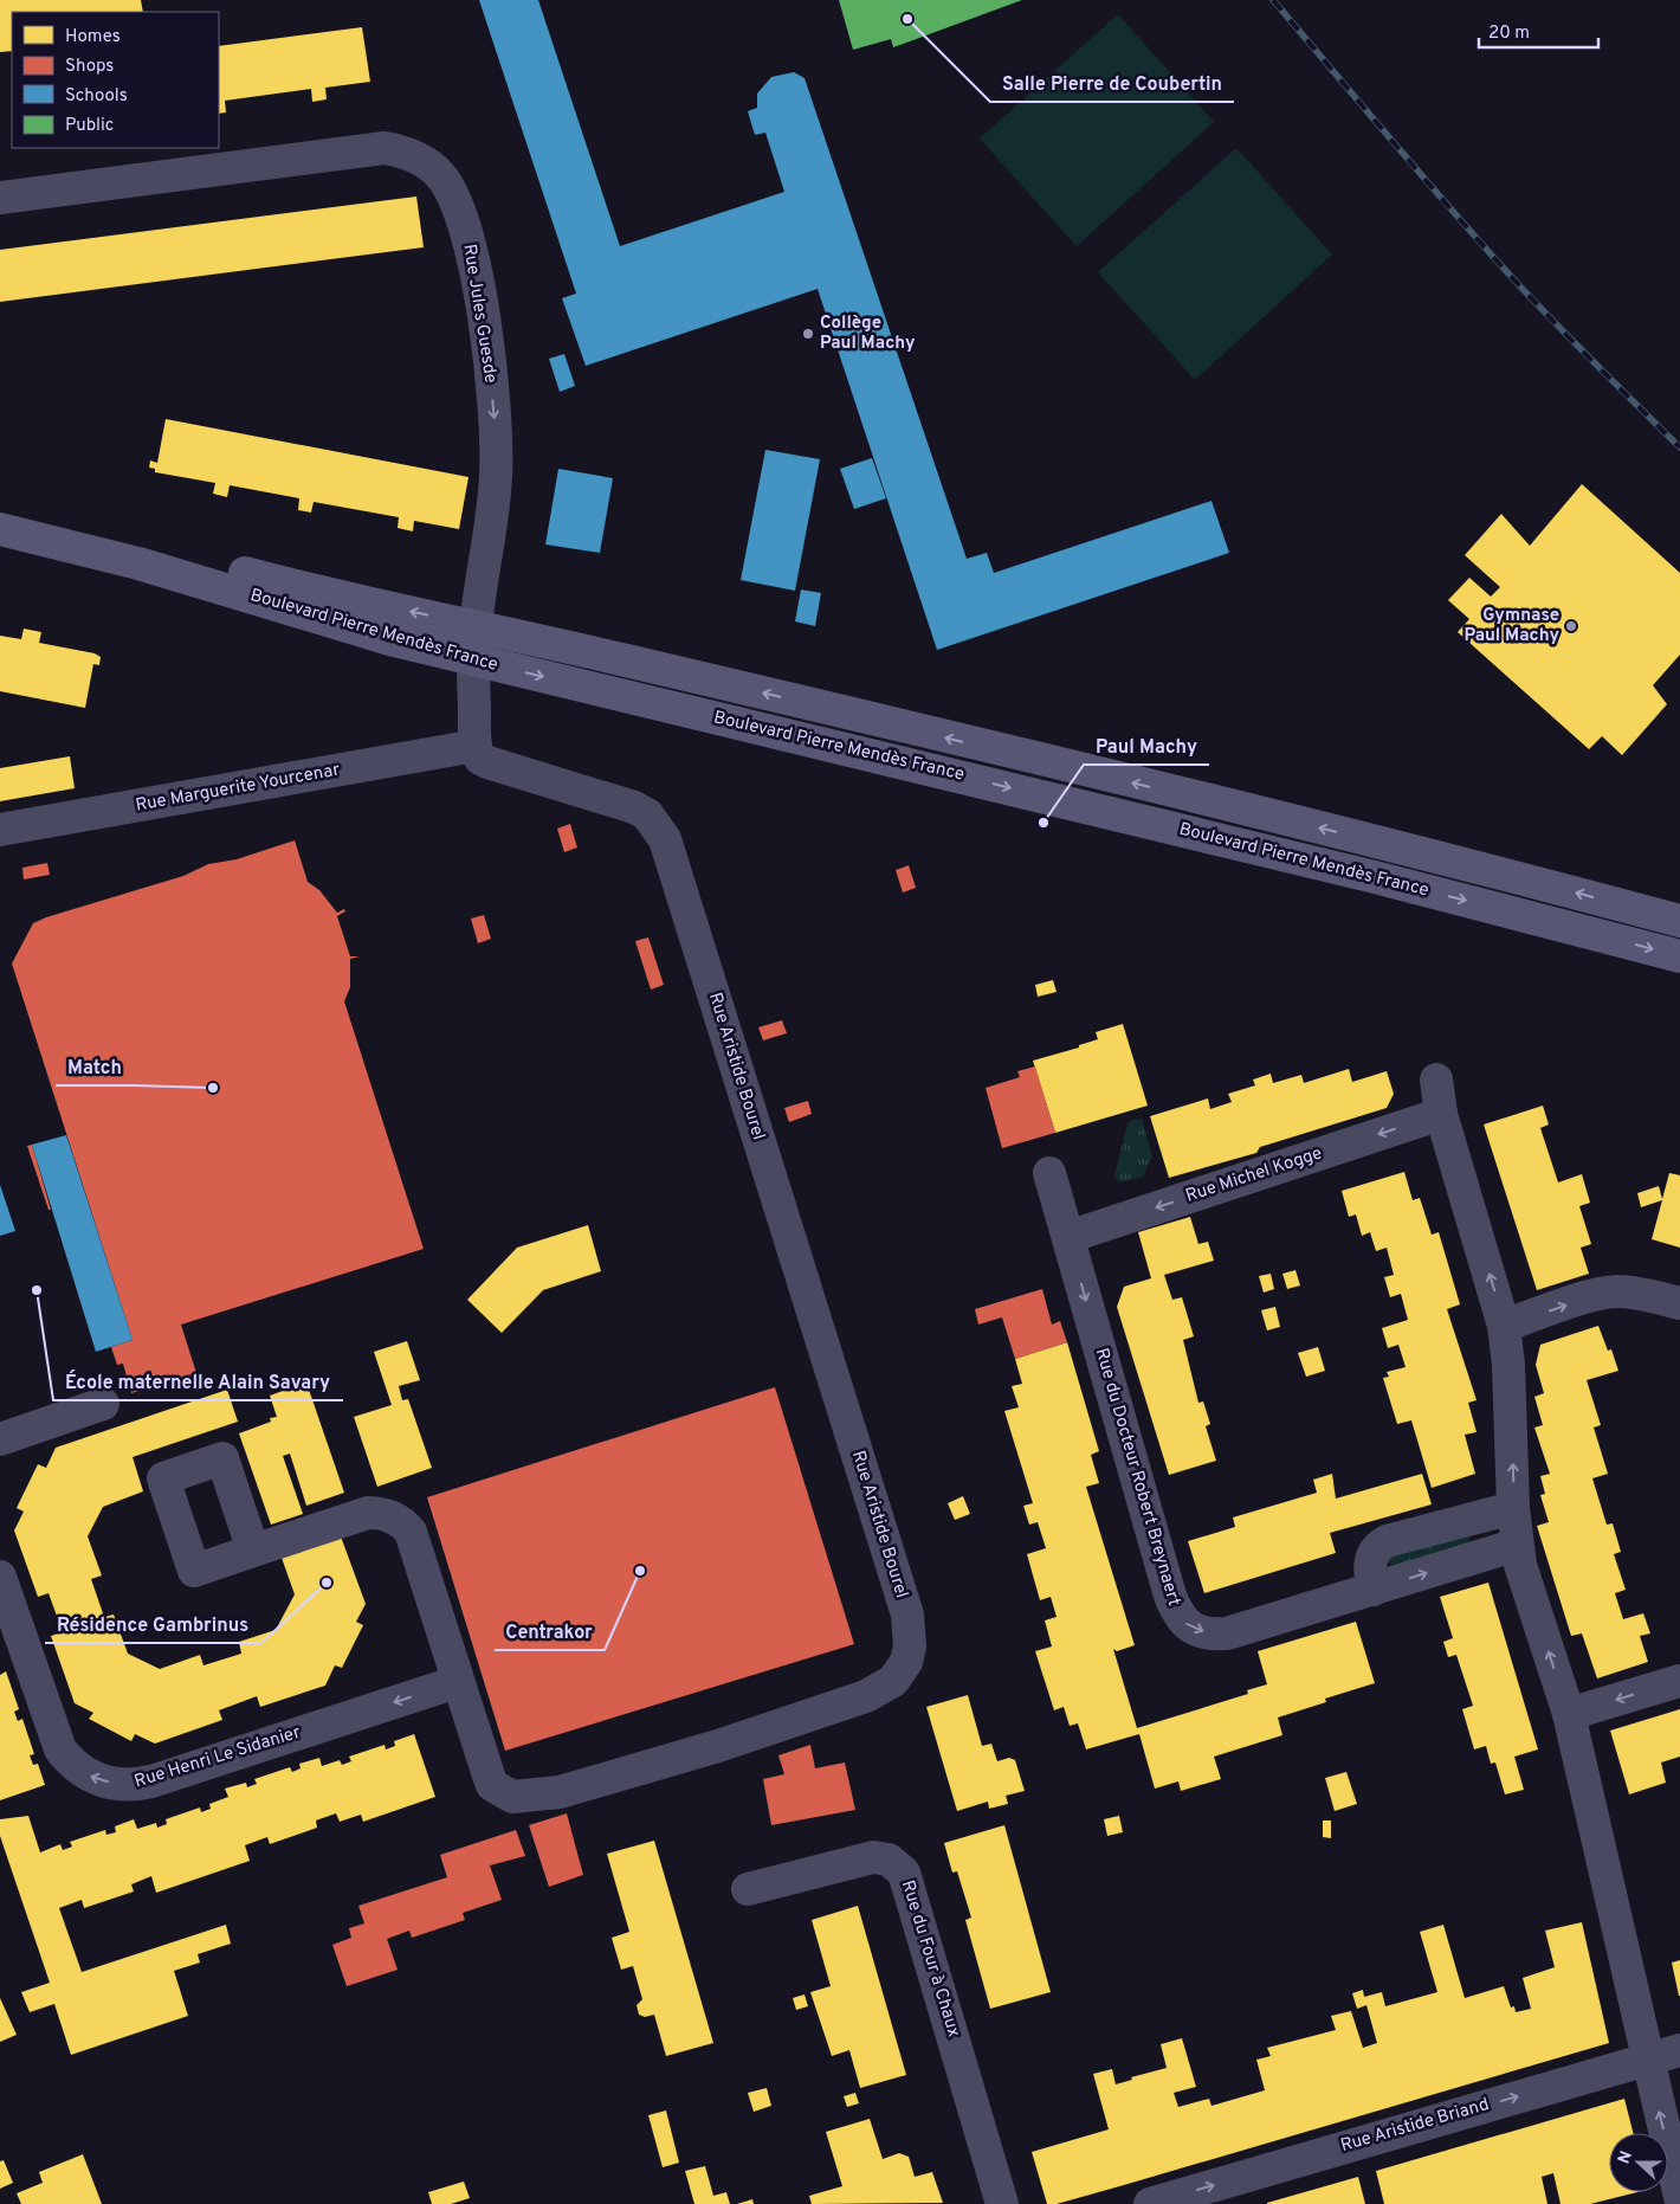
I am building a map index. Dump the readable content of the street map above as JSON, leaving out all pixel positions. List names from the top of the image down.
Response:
{
  "streets": {
    "main road": ["Boulevard Pierre Mendès France"],
    "street": [
      "Rue Jules Guesde",
      "Rue Marguerite Yourcenar",
      "Rue Aristide Bourel",
      "Rue Michel Kogge",
      "Rue du Docteur Robert Breynaert",
      "Rue Henri Le Sidanier",
      "Rue du Four à Chaux",
      "Rue Aristide Briand"
    ]
  },
  "crossings": [
    ["Rue Jules Guesde", "Boulevard Pierre Mendès France"],
    ["Rue Marguerite Yourcenar", "Rue Aristide Bourel"],
    ["Rue Aristide Bourel", "Rue Henri Le Sidanier"],
    ["Rue Michel Kogge", "Rue du Docteur Robert Breynaert"]
  ],
  "one_way": ["Rue Michel Kogge", "Rue Aristide Briand"],
  "places": [
    "Salle Pierre de Coubertin",
    "Collège Paul Machy",
    "Gymnase Paul Machy",
    "Paul Machy",
    "Match",
    "École maternelle Alain Savary",
    "Centrakor",
    "Résidence Gambrinus"
  ],
  "legend": [
    "Homes",
    "Shops",
    "Schools",
    "Public"
  ],
  "scale_bar": "20 m",
  "north": "left"
}
